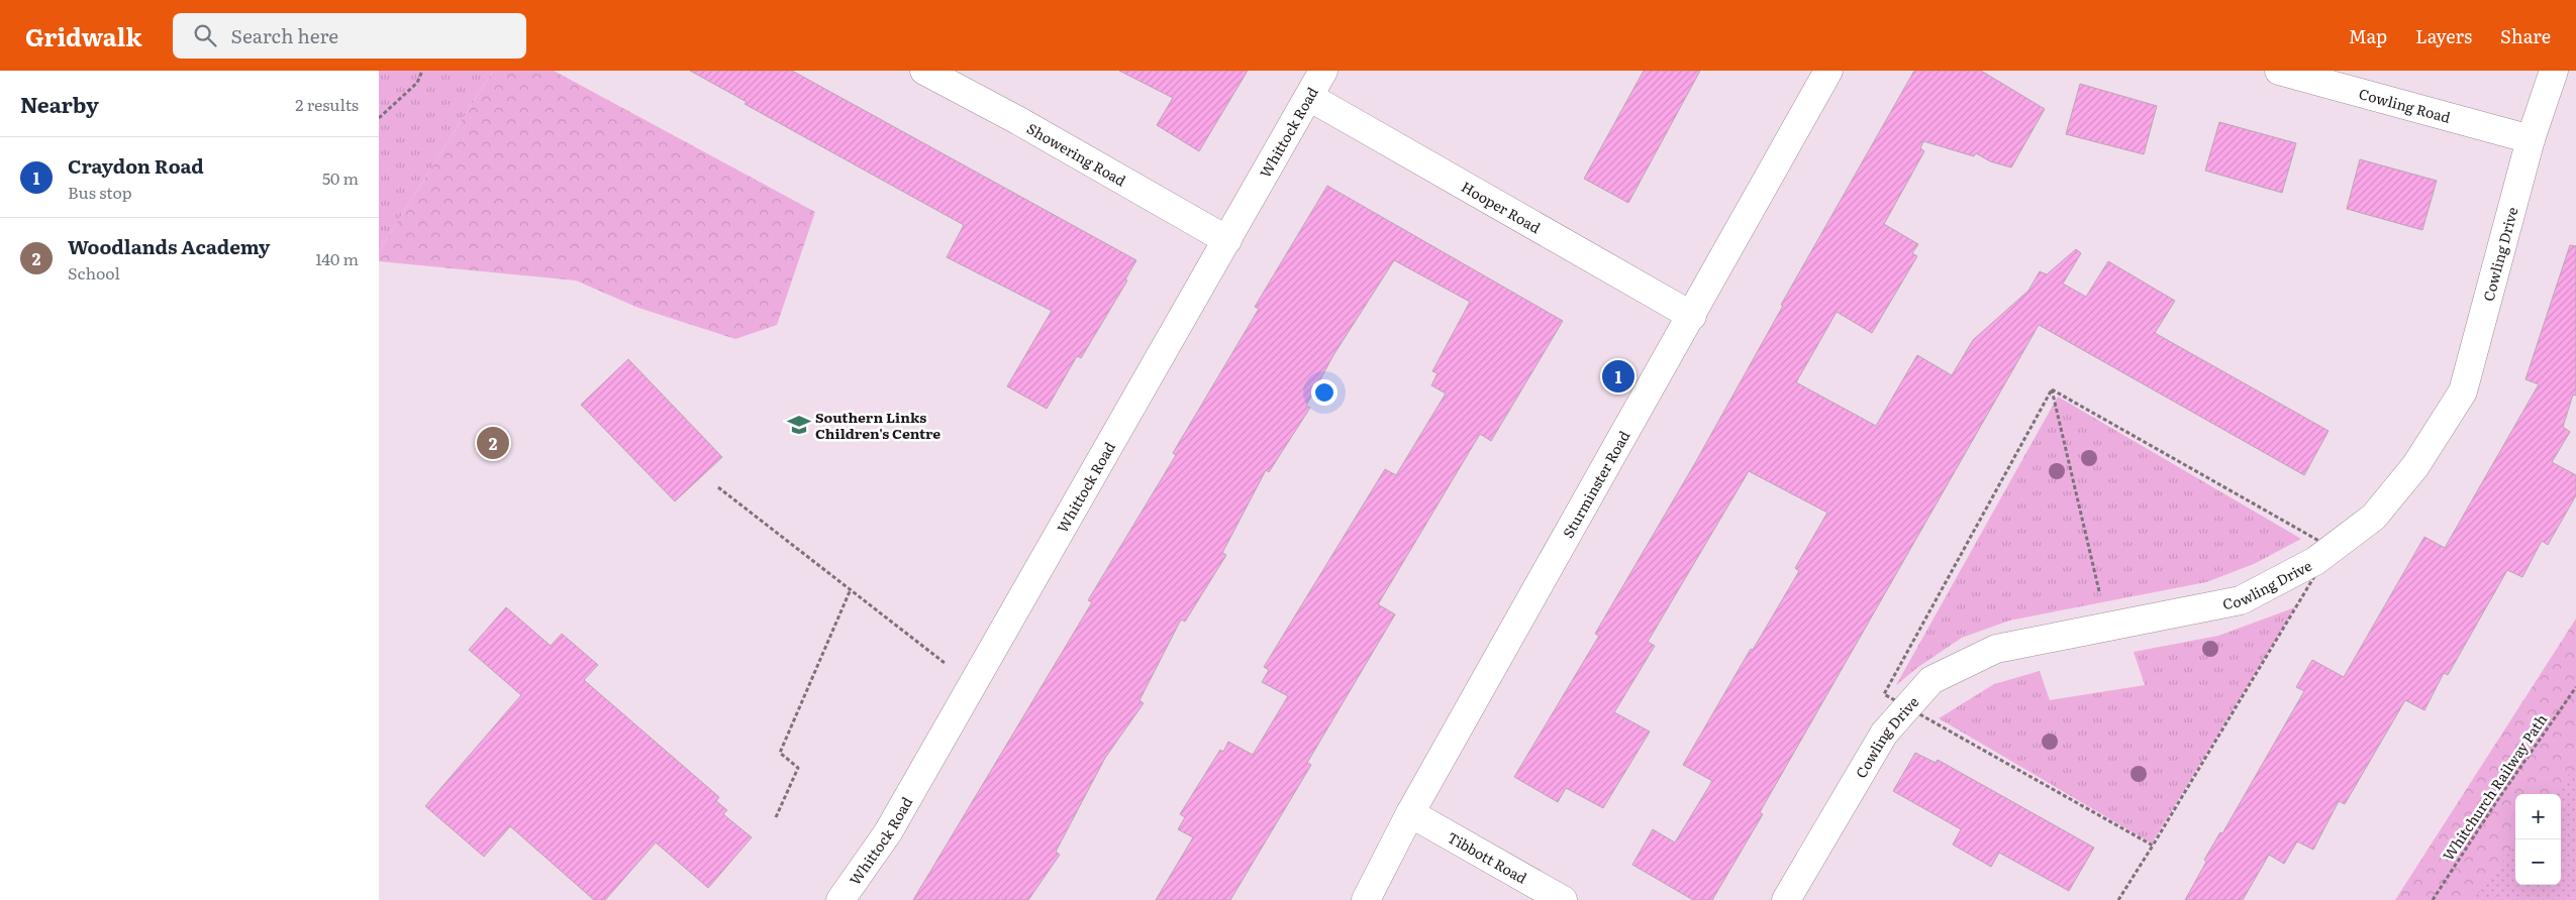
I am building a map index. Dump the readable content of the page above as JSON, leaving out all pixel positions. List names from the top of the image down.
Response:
{
  "streets": {
    "street": [
      "Cowling Road",
      "Whittock Road",
      "Showering Road",
      "Hooper Road",
      "Cowling Drive",
      "Sturminster Road",
      "Tibbott Road"
    ],
    "path": ["Whitchurch Railway Path"]
  },
  "crossings": [
    ["Cowling Road", "Cowling Drive"],
    ["Whittock Road", "Showering Road"],
    ["Whittock Road", "Hooper Road"],
    ["Hooper Road", "Sturminster Road"],
    ["Sturminster Road", "Tibbott Road"]
  ],
  "places": {
    "school or university": ["Southern Links Children's Centre"]
  },
  "page": {
    "header": "Gridwalk",
    "search": "Search here",
    "nav": ["Map", "Layers", "Share"],
    "heading": ["Nearby", "2 results"],
    "list": [
      {
        "mark": "1",
        "name": "Craydon Road",
        "note": "Bus stop",
        "value": "50 m"
      },
      {
        "mark": "2",
        "name": "Woodlands Academy",
        "note": "School",
        "value": "140 m"
      }
    ],
    "pins": ["1", "2"],
    "map_buttons": ["+", "−"]
  }
}
